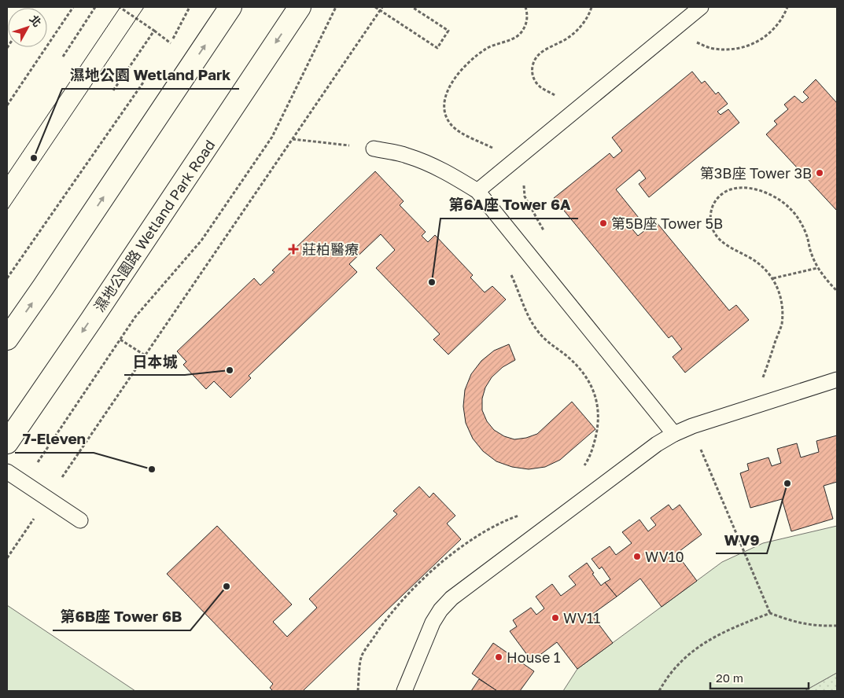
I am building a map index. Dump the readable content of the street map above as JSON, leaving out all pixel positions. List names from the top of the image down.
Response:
{
  "streets": {
    "main road": ["濕地公園路 Wetland Park Road"]
  },
  "places": {
    "other": [
      "濕地公園 Wetland Park",
      "第3B座 Tower 3B",
      "第5B座 Tower 5B",
      "第6A座 Tower 6A",
      "日本城",
      "7-Eleven",
      "WV9",
      "WV10",
      "第6B座 Tower 6B",
      "WV11",
      "House 1"
    ],
    "health": ["莊柏醫療"]
  },
  "scale_bar": "20 m",
  "north": "top right"
}
